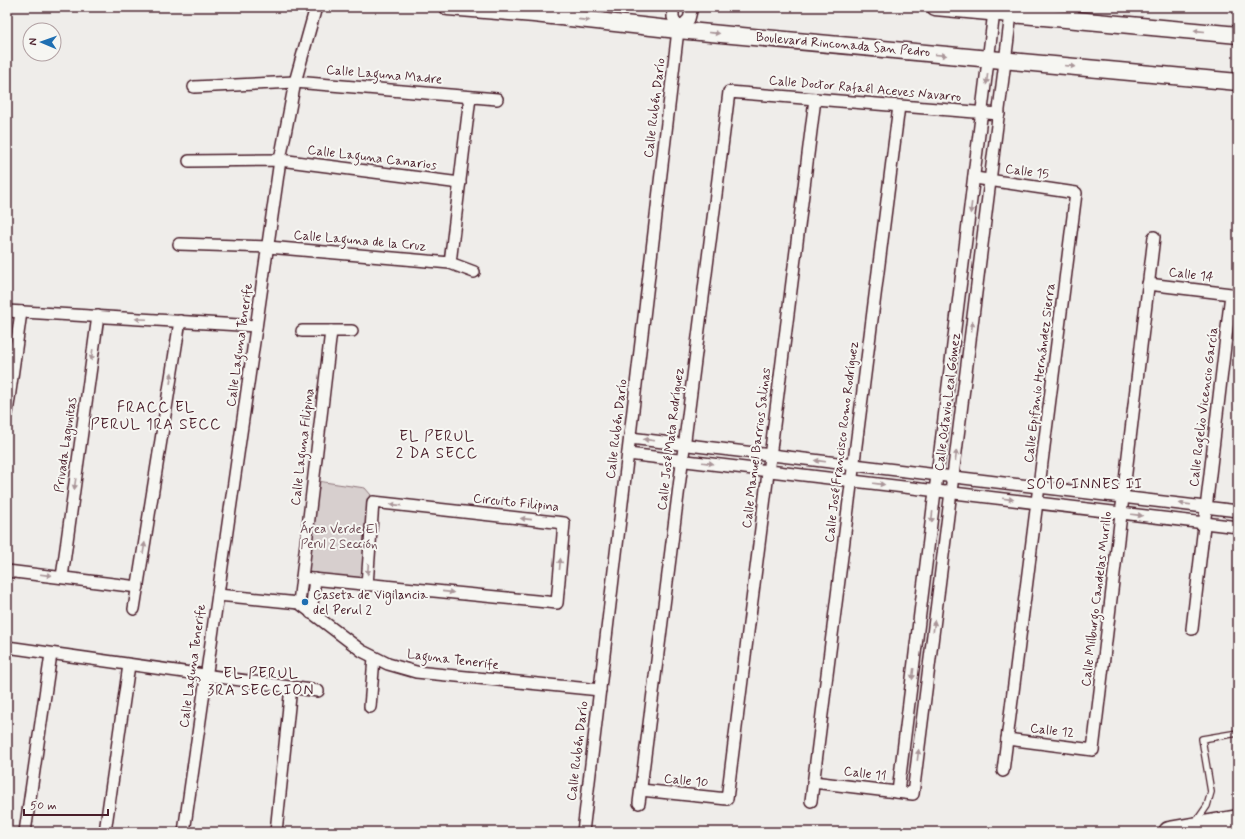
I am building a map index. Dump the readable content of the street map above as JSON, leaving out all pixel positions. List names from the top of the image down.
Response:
{
  "streets": {
    "street": [
      "Boulevard Rinconada San Pedro",
      "Calle Laguna Madre",
      "Calle Doctor Rafaél Aceves Navarro",
      "Calle Rubén Darío",
      "Calle Laguna Canarios",
      "Calle 15",
      "Calle Laguna de la Cruz",
      "Calle 14",
      "Calle Laguna Tenerife",
      "Calle Epifanio Hernández Sierra",
      "Calle Octavio Leal Gómez",
      "Calle Rogelio Vicencio García",
      "Calle José Mata Rodríguez",
      "Calle José Francisco Romo Rodríguez",
      "Privada Lagunitas",
      "Calle Laguna Filipina",
      "Calle Manuel Barrios Salinas",
      "Circuito Filipina",
      "Calle Milburgo Candelas Murillo",
      "Laguna Tenerife",
      "Calle 12",
      "Calle 11",
      "Calle 10"
    ]
  },
  "crossings": [
    ["Boulevard Rinconada San Pedro", "Calle Rubén Darío"],
    ["Boulevard Rinconada San Pedro", "Calle Octavio Leal Gómez"],
    ["Calle Laguna Madre", "Calle Laguna Tenerife"],
    ["Calle Doctor Rafaél Aceves Navarro", "Calle Octavio Leal Gómez"],
    ["Calle Doctor Rafaél Aceves Navarro", "Calle José Mata Rodríguez"],
    ["Calle Doctor Rafaél Aceves Navarro", "Calle José Francisco Romo Rodríguez"],
    ["Calle Doctor Rafaél Aceves Navarro", "Calle Manuel Barrios Salinas"],
    ["Calle Rubén Darío", "Laguna Tenerife"],
    ["Calle Laguna Canarios", "Calle Laguna Tenerife"],
    ["Calle 15", "Calle Epifanio Hernández Sierra"],
    ["Calle 15", "Calle Octavio Leal Gómez"],
    ["Calle Laguna de la Cruz", "Calle Laguna Tenerife"],
    ["Calle 14", "Calle Rogelio Vicencio García"],
    ["Calle 14", "Calle Milburgo Candelas Murillo"],
    ["Calle Epifanio Hernández Sierra", "Calle 12"],
    ["Calle Octavio Leal Gómez", "Calle 11"],
    ["Calle José Mata Rodríguez", "Calle 10"],
    ["Calle José Francisco Romo Rodríguez", "Calle 11"],
    ["Calle Laguna Filipina", "Circuito Filipina"],
    ["Calle Laguna Filipina", "Laguna Tenerife"],
    ["Calle Manuel Barrios Salinas", "Calle 10"],
    ["Calle Milburgo Candelas Murillo", "Calle 12"]
  ],
  "districts": [
    "FRACC EL PERUL 1RA SECC",
    "EL PERUL 2 DA SECC",
    "SOTO INNES II",
    "EL PERUL 3RA SECCION"
  ],
  "parks": ["Área Verde El Perul 2 Sección"],
  "places": ["Caseta de Vigilancia del Perul 2"],
  "scale_bar": "50 m",
  "north": "left"
}
